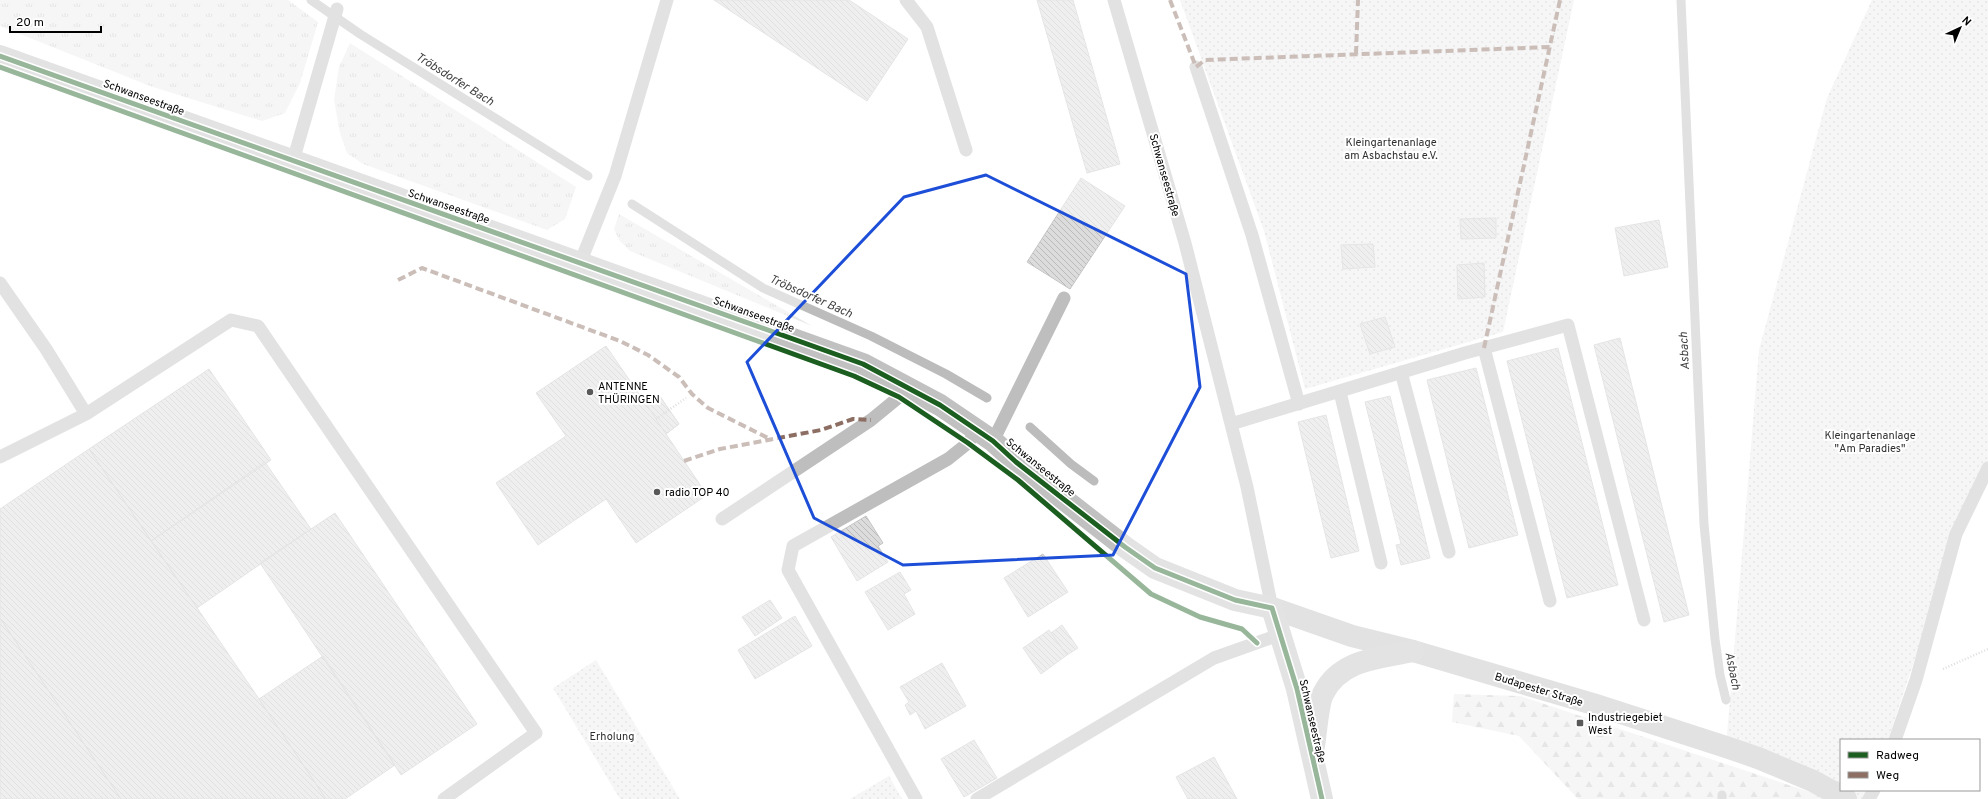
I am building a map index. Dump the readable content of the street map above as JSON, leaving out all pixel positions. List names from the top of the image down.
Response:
{
  "streets": {
    "street": ["Schwanseestraße", "Budapester Straße"]
  },
  "crossings": [
    ["Schwanseestraße", "Budapester Straße"]
  ],
  "water": ["Tröbsdorfer Bach", "Asbach"],
  "parks": ["Kleingartenanlage am Asbachstau e.V.", "Kleingartenanlage \"Am Paradies\"", "Erholung"],
  "places": {
    "other": ["ANTENNE THÜRINGEN", "radio TOP 40"],
    "transit": ["Industriegebiet West"]
  },
  "legend": ["Radweg", "Weg"],
  "scale_bar": "20 m",
  "north": "top right"
}
